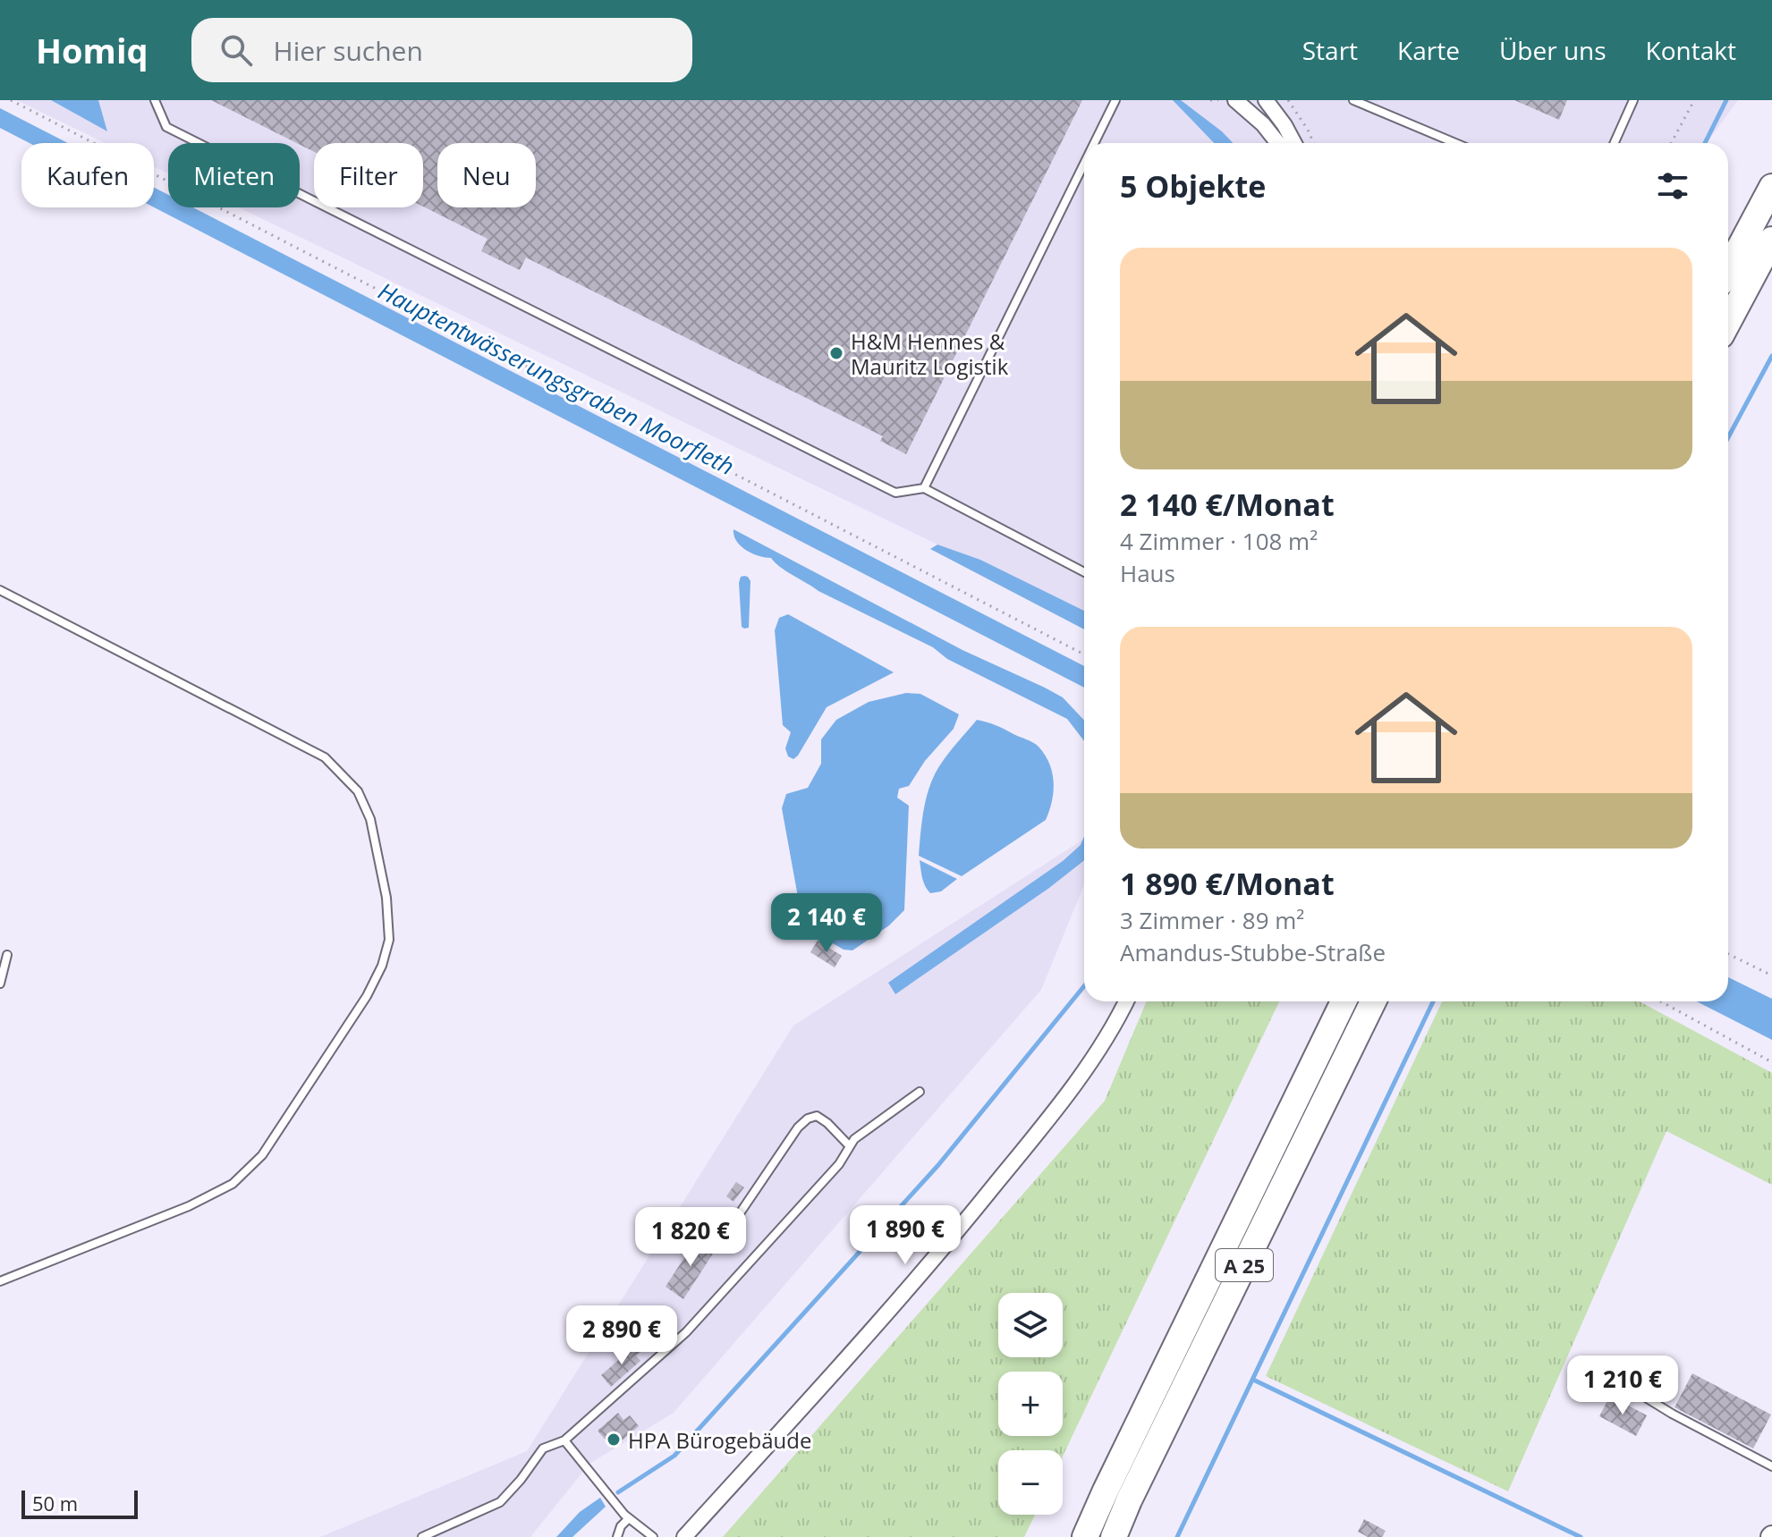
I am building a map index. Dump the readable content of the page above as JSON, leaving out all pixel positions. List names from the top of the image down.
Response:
{
  "streets": {
    "highway": ["A 25"]
  },
  "water": ["Hauptentwässerungsgraben Moorfleth"],
  "places": ["H&M Hennes & Mauritz Logistik", "HPA Bürogebäude"],
  "scale_bar": "50 m",
  "page": {
    "header": "Homiq",
    "search": "Hier suchen",
    "nav": [
      "Start",
      "Karte",
      "Über uns",
      "Kontakt"
    ],
    "chip": [
      "Kaufen",
      "Mieten",
      "Filter",
      "Neu"
    ],
    "heading": "5 Objekte",
    "list": [
      {
        "name": "2 140 €/Monat",
        "note": "4 Zimmer · 108 m² · Haus"
      },
      {
        "name": "1 890 €/Monat",
        "note": "3 Zimmer · 89 m² · Amandus-Stubbe-Straße"
      }
    ],
    "price": [
      "2 140 €",
      "1 890 €",
      "1 820 €",
      "2 890 €",
      "1 210 €"
    ],
    "map_buttons": ["+", "−"],
    "scale": "50 m"
  }
}
